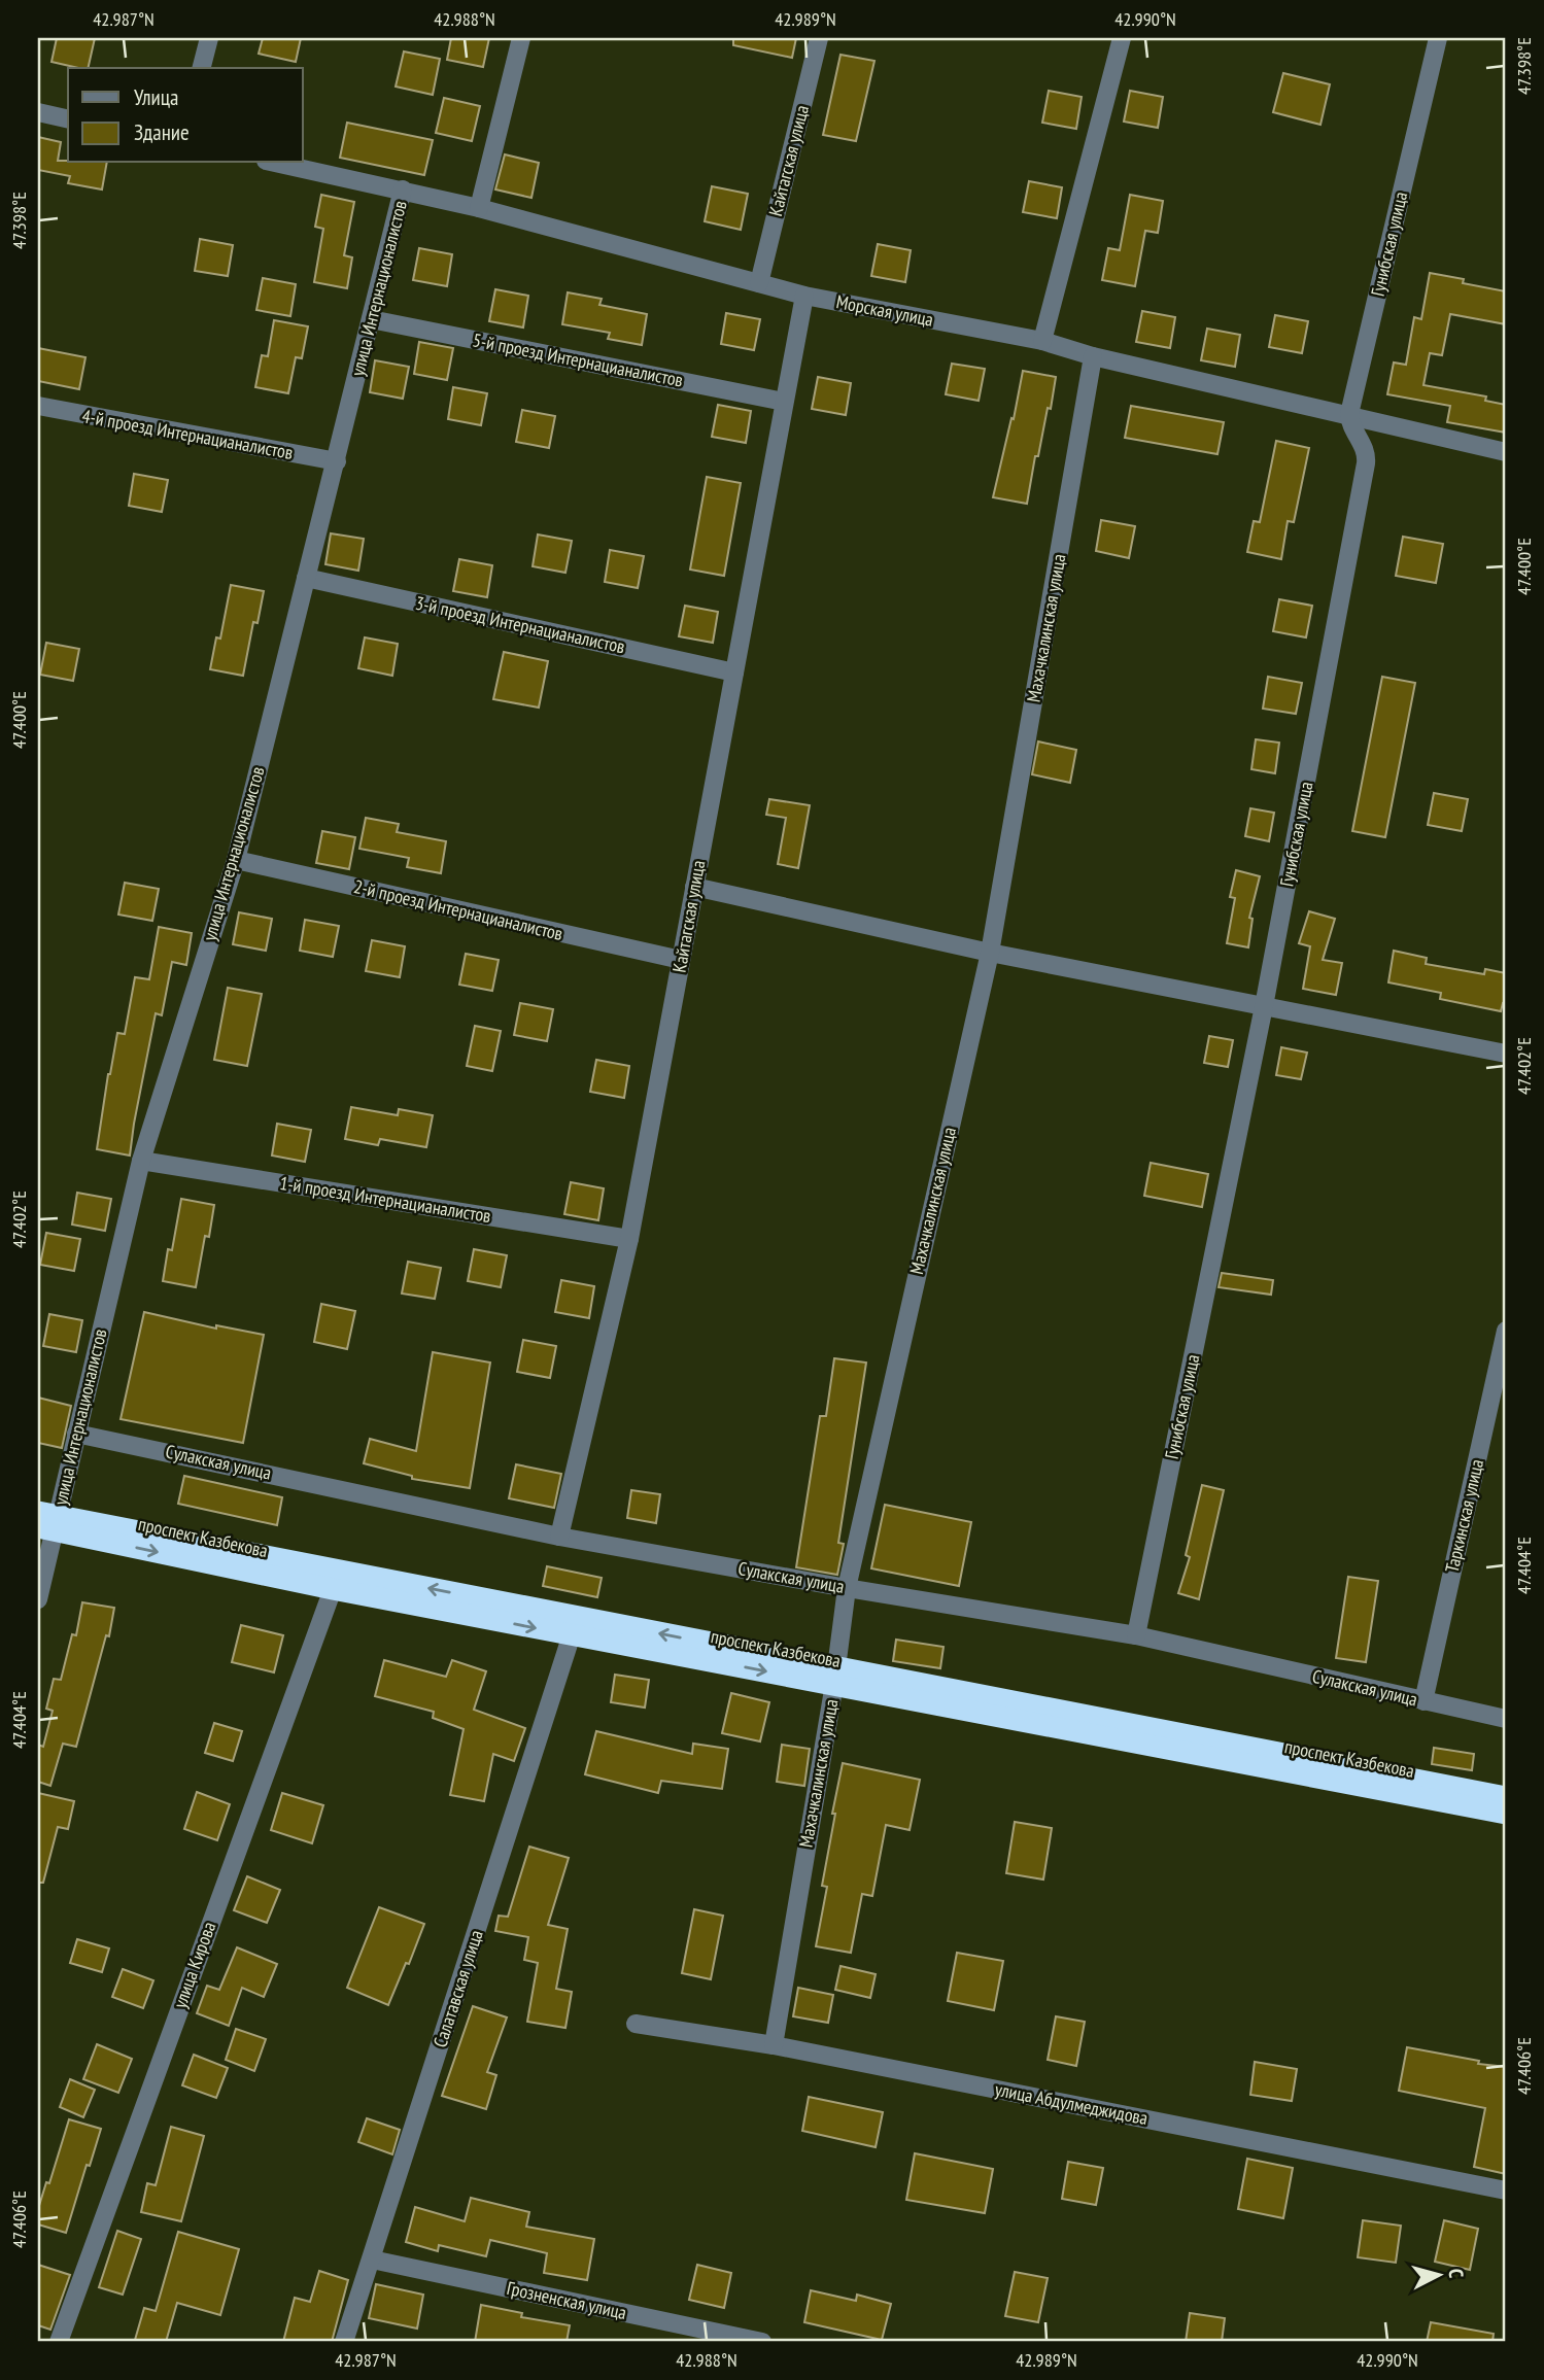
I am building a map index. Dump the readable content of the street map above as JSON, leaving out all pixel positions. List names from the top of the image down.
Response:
{
  "streets": {
    "highway": ["проспект Казбекова"],
    "street": [
      "Кайтагская улица",
      "Гунибская улица",
      "улица Интернационалистов",
      "Морская улица",
      "5-й проезд Интернацианалистов",
      "4-й проезд Интернацианалистов",
      "3-й проезд Интернацианалистов",
      "Махачкалинская улица",
      "2-й проезд Интернацианалистов",
      "1-й проезд Интернацианалистов",
      "Сулакская улица",
      "Таркинская улица",
      "улица Кирова",
      "Салатавская улица",
      "улица Абдулмеджидова",
      "Грозненская улица"
    ]
  },
  "crossings": [
    ["Кайтагская улица", "Морская улица"],
    ["Кайтагская улица", "5-й проезд Интернацианалистов"],
    ["Кайтагская улица", "3-й проезд Интернацианалистов"],
    ["Кайтагская улица", "2-й проезд Интернацианалистов"],
    ["Кайтагская улица", "1-й проезд Интернацианалистов"],
    ["Кайтагская улица", "Сулакская улица"],
    ["Гунибская улица", "Морская улица"],
    ["Гунибская улица", "Сулакская улица"],
    ["улица Интернационалистов", "Морская улица"],
    ["улица Интернационалистов", "5-й проезд Интернацианалистов"],
    ["улица Интернационалистов", "4-й проезд Интернацианалистов"],
    ["улица Интернационалистов", "3-й проезд Интернацианалистов"],
    ["улица Интернационалистов", "2-й проезд Интернацианалистов"],
    ["улица Интернационалистов", "1-й проезд Интернацианалистов"],
    ["улица Интернационалистов", "Сулакская улица"],
    ["улица Интернационалистов", "проспект Казбекова"],
    ["Морская улица", "Махачкалинская улица"],
    ["Махачкалинская улица", "Сулакская улица"],
    ["Махачкалинская улица", "проспект Казбекова"],
    ["Махачкалинская улица", "улица Абдулмеджидова"],
    ["Сулакская улица", "Таркинская улица"],
    ["проспект Казбекова", "улица Кирова"],
    ["проспект Казбекова", "Салатавская улица"],
    ["Салатавская улица", "Грозненская улица"]
  ],
  "legend": ["Улица", "Здание"],
  "north": "right",
  "coordinates": [
    "42.987°N",
    "42.988°N",
    "42.989°N",
    "42.990°N",
    "47.398°E",
    "47.400°E",
    "47.402°E",
    "47.404°E",
    "47.406°E"
  ]
}
